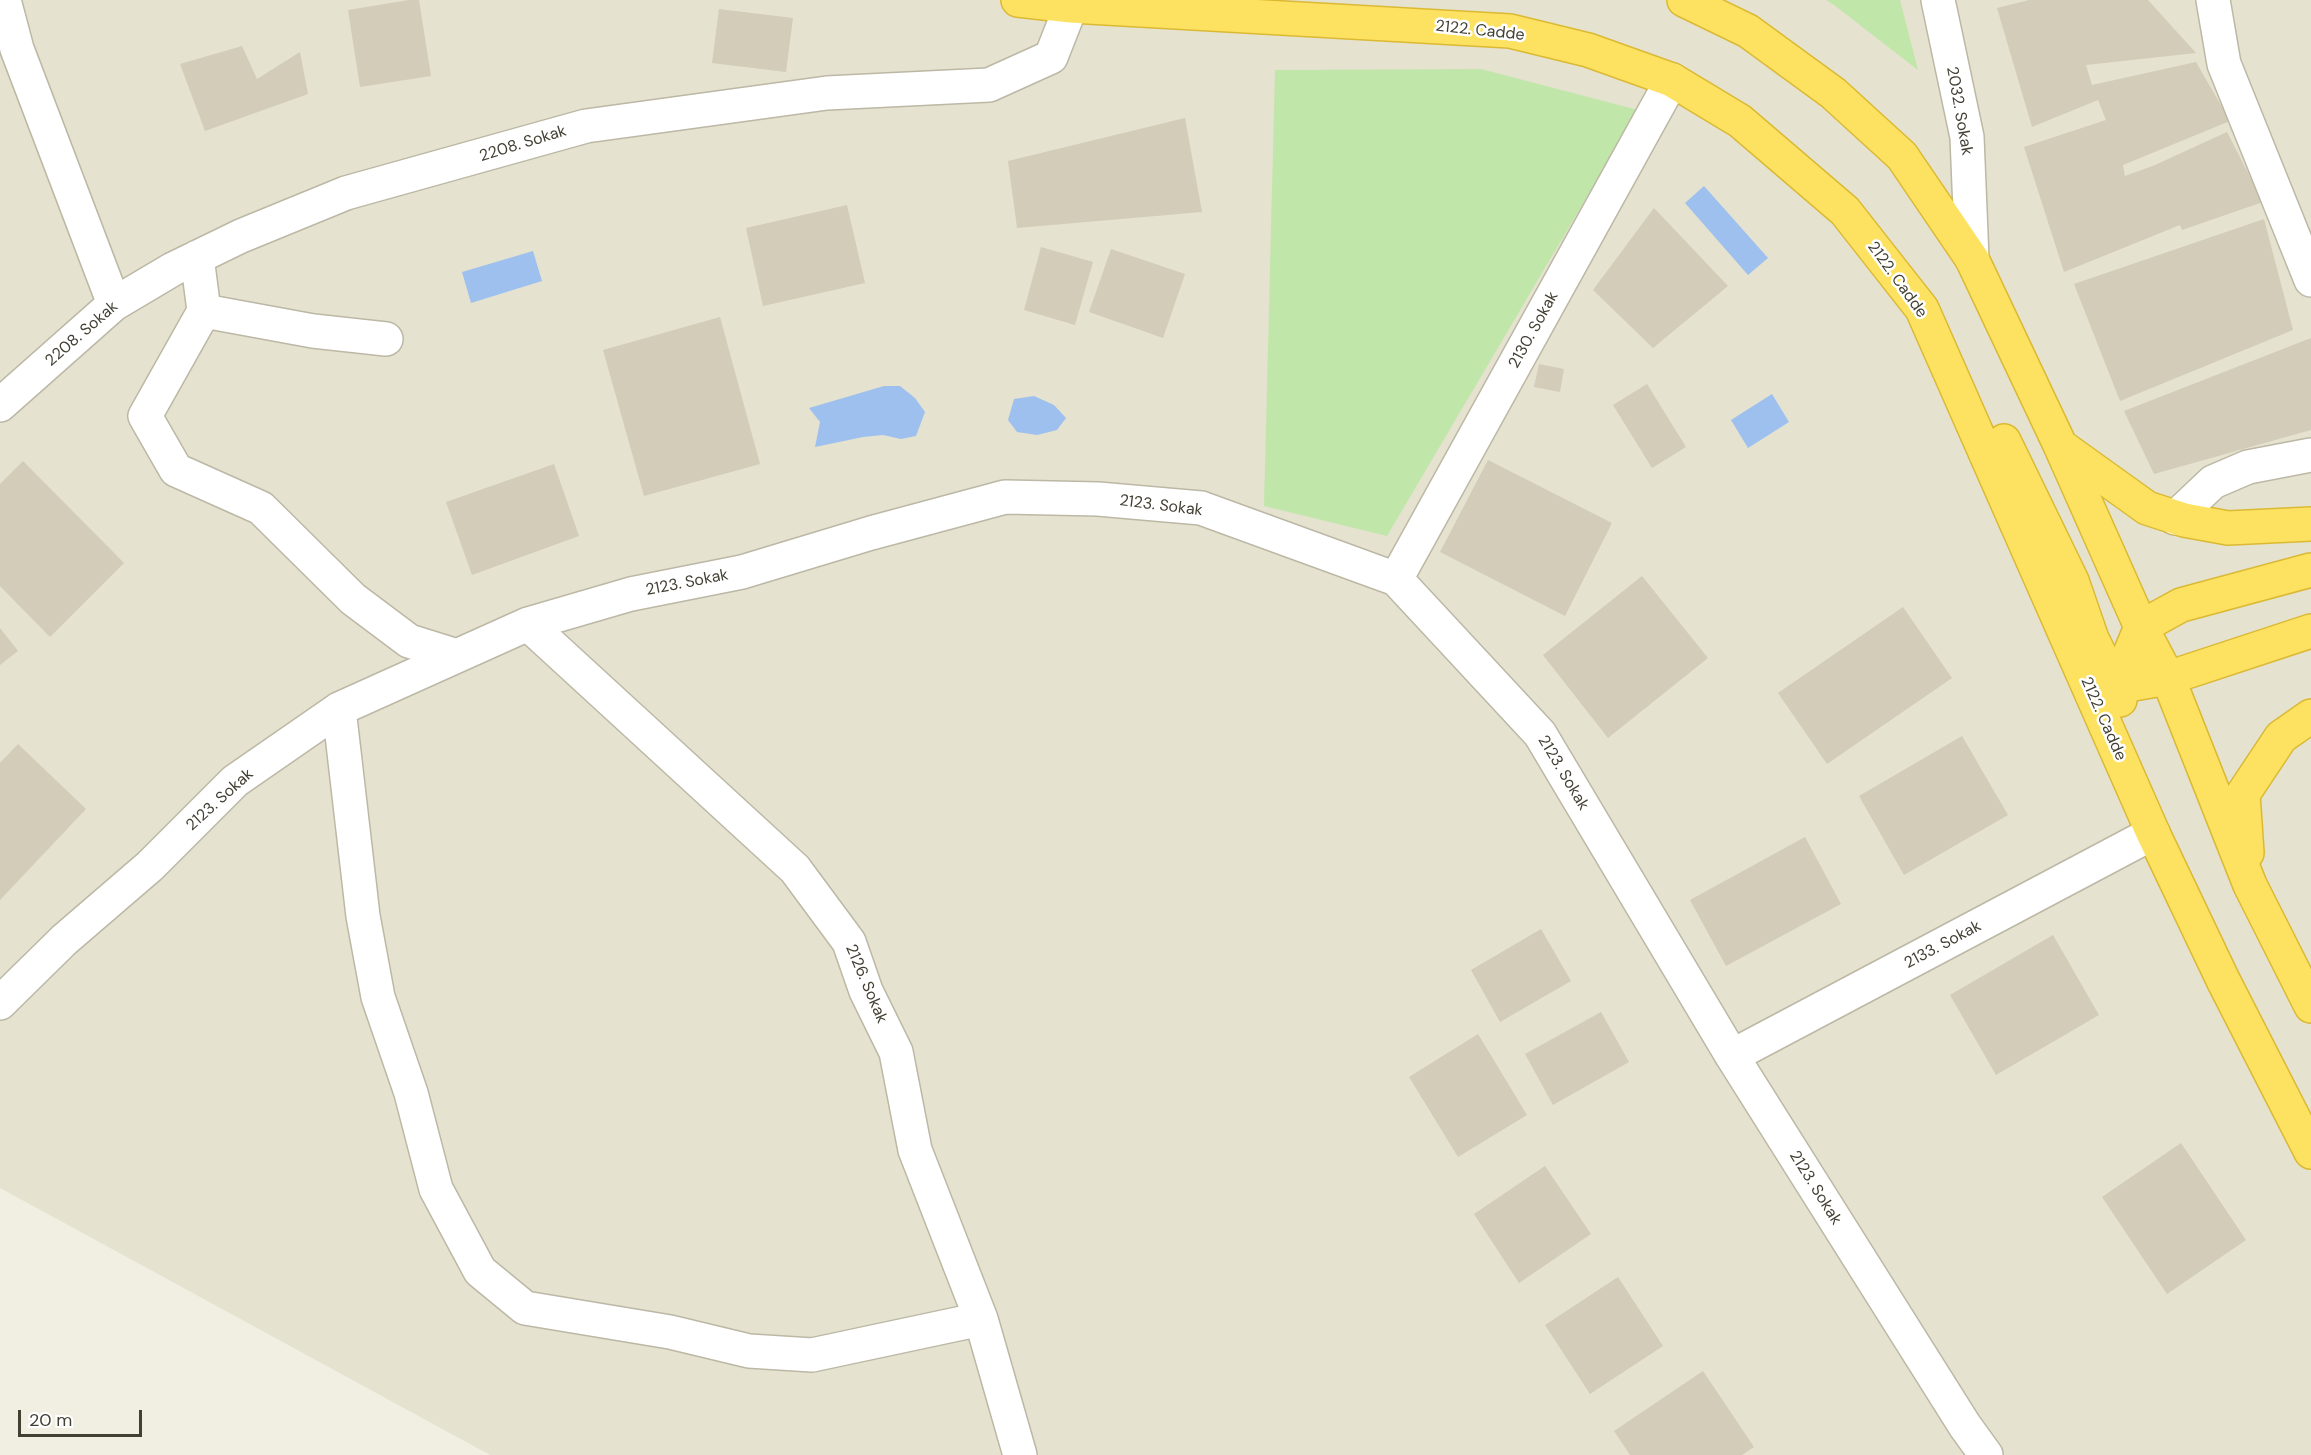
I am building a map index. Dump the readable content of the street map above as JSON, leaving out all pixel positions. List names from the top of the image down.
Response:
{
  "streets": {
    "highway": ["2122. Cadde"],
    "street": [
      "2032. Sokak",
      "2208. Sokak",
      "2130. Sokak",
      "2123. Sokak",
      "2133. Sokak",
      "2126. Sokak"
    ]
  },
  "crossings": [
    ["2122. Cadde", "2208. Sokak"],
    ["2122. Cadde", "2130. Sokak"],
    ["2122. Cadde", "2133. Sokak"],
    ["2130. Sokak", "2123. Sokak"],
    ["2123. Sokak", "2133. Sokak"],
    ["2123. Sokak", "2126. Sokak"]
  ],
  "scale_bar": "20 m"
}
